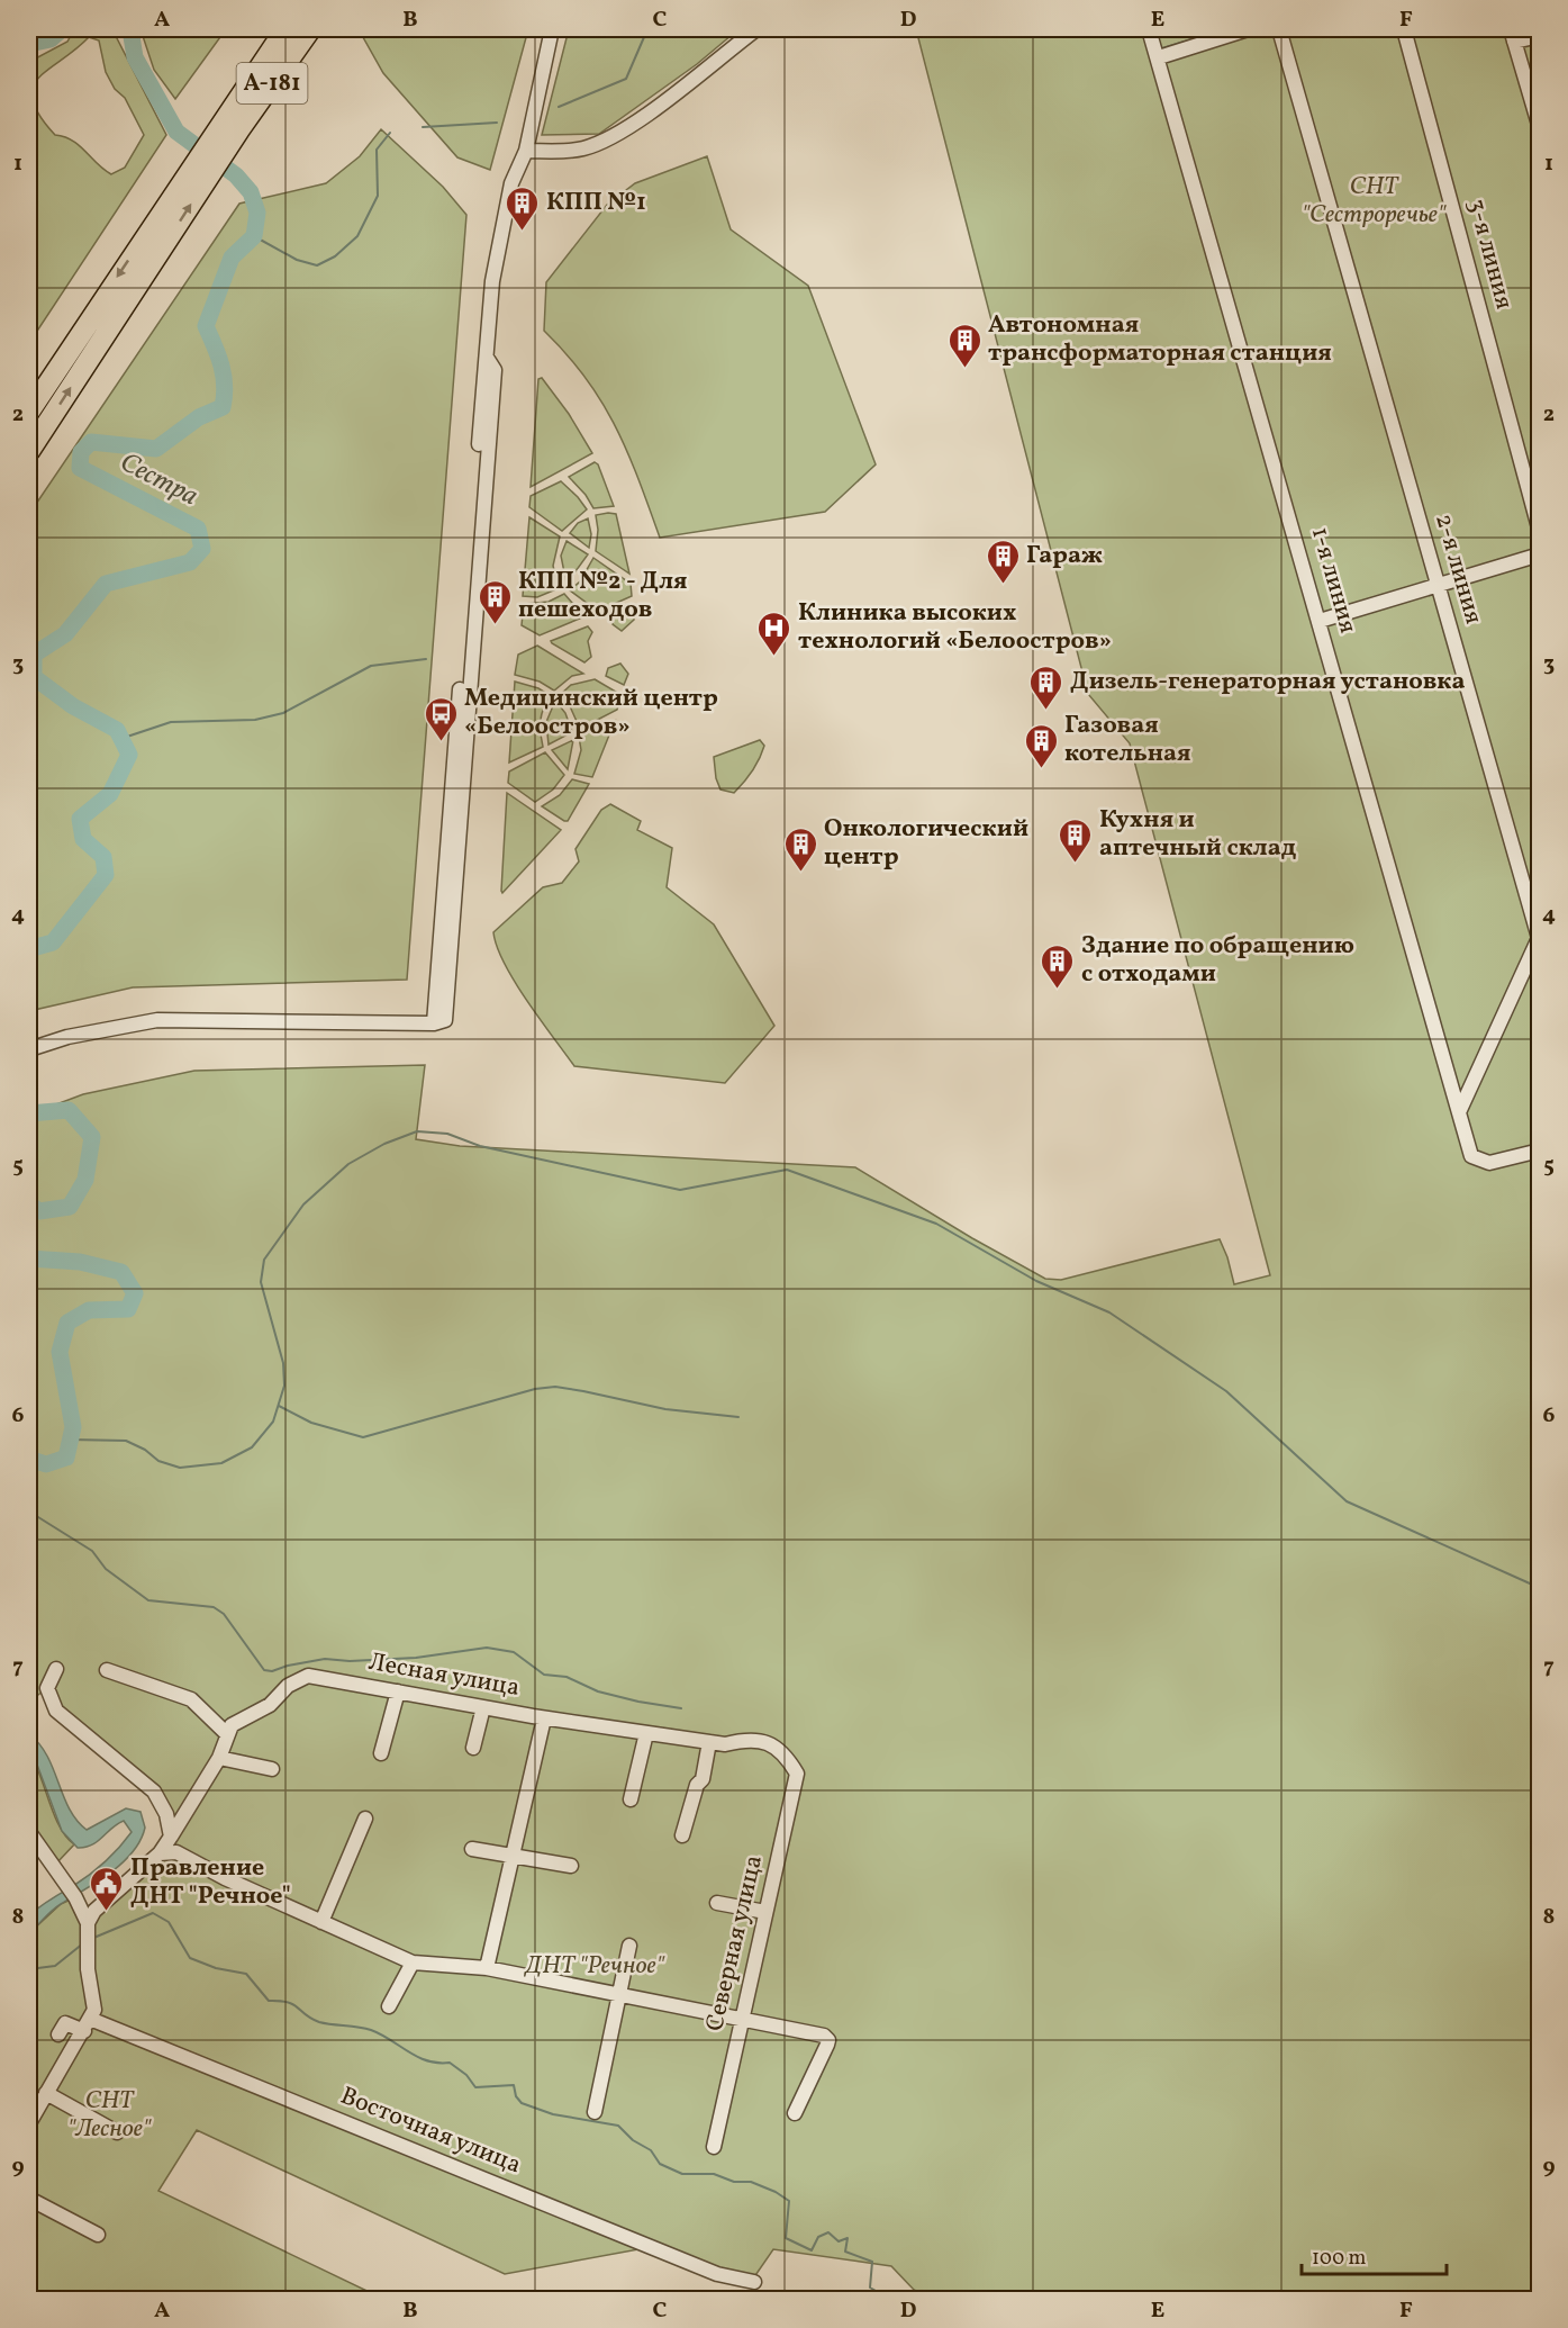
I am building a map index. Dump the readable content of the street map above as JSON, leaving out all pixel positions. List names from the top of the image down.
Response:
{
  "streets": {
    "highway": ["А-181"],
    "street": [
      "3-я линия",
      "2-я линия",
      "1-я линия",
      "Лесная улица",
      "Северная улица",
      "Восточная улица"
    ]
  },
  "crossings": [
    ["2-я линия", "1-я линия"],
    ["Лесная улица", "Северная улица"]
  ],
  "water": ["Сестра"],
  "parks": ["СНТ \"Сестроречье\"", "ДНТ \"Речное\"", "СНТ \"Лесное\""],
  "places": {
    "building": [
      "КПП №1",
      "Автономная трансформаторная станция",
      "Гараж",
      "КПП №2 - Для пешеходов",
      "Дизель-генераторная установка",
      "Газовая котельная",
      "Кухня и аптечный склад",
      "Онкологический центр",
      "Здание по обращению с отходами"
    ],
    "hospital": ["Клиника высоких технологий «Белоостров»"],
    "bus stop": ["Медицинский центр «Белоостров»"],
    "public building": ["Правление ДНТ \"Речное\""]
  },
  "scale_bar": "100 m",
  "grid": {
    "columns": [
      "A",
      "B",
      "C",
      "D",
      "E",
      "F"
    ],
    "rows": [
      "1",
      "2",
      "3",
      "4",
      "5",
      "6",
      "7",
      "8",
      "9"
    ]
  }
}
